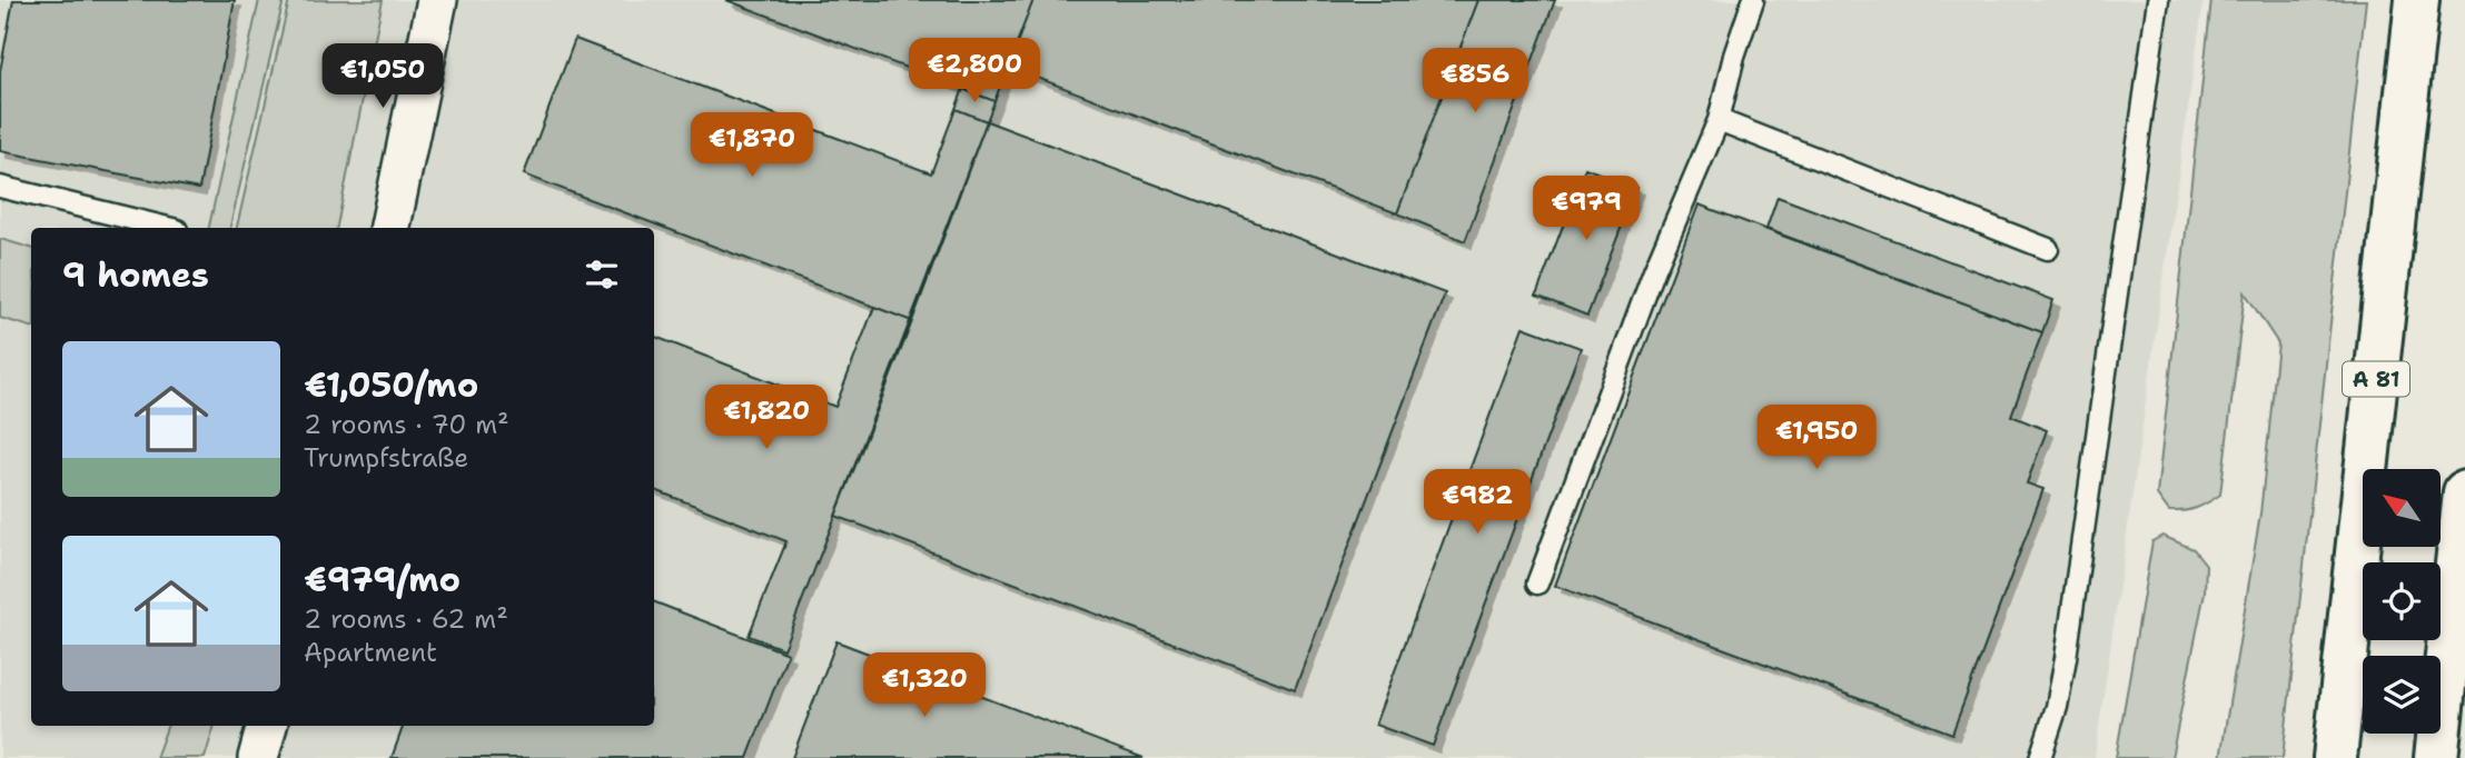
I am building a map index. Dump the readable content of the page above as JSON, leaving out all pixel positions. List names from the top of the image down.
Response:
{
  "streets": {
    "highway": ["A 81"]
  },
  "north": "top left",
  "page": {
    "price": [
      "€2,800",
      "€1,050",
      "€856",
      "€1,870",
      "€979",
      "€1,820",
      "€1,950",
      "€982",
      "€1,320"
    ],
    "heading": "9 homes",
    "list": [
      {
        "name": "€1,050/mo",
        "note": "2 rooms · 70 m² · Trumpfstraße"
      },
      {
        "name": "€979/mo",
        "note": "2 rooms · 62 m² · Apartment"
      }
    ]
  }
}
